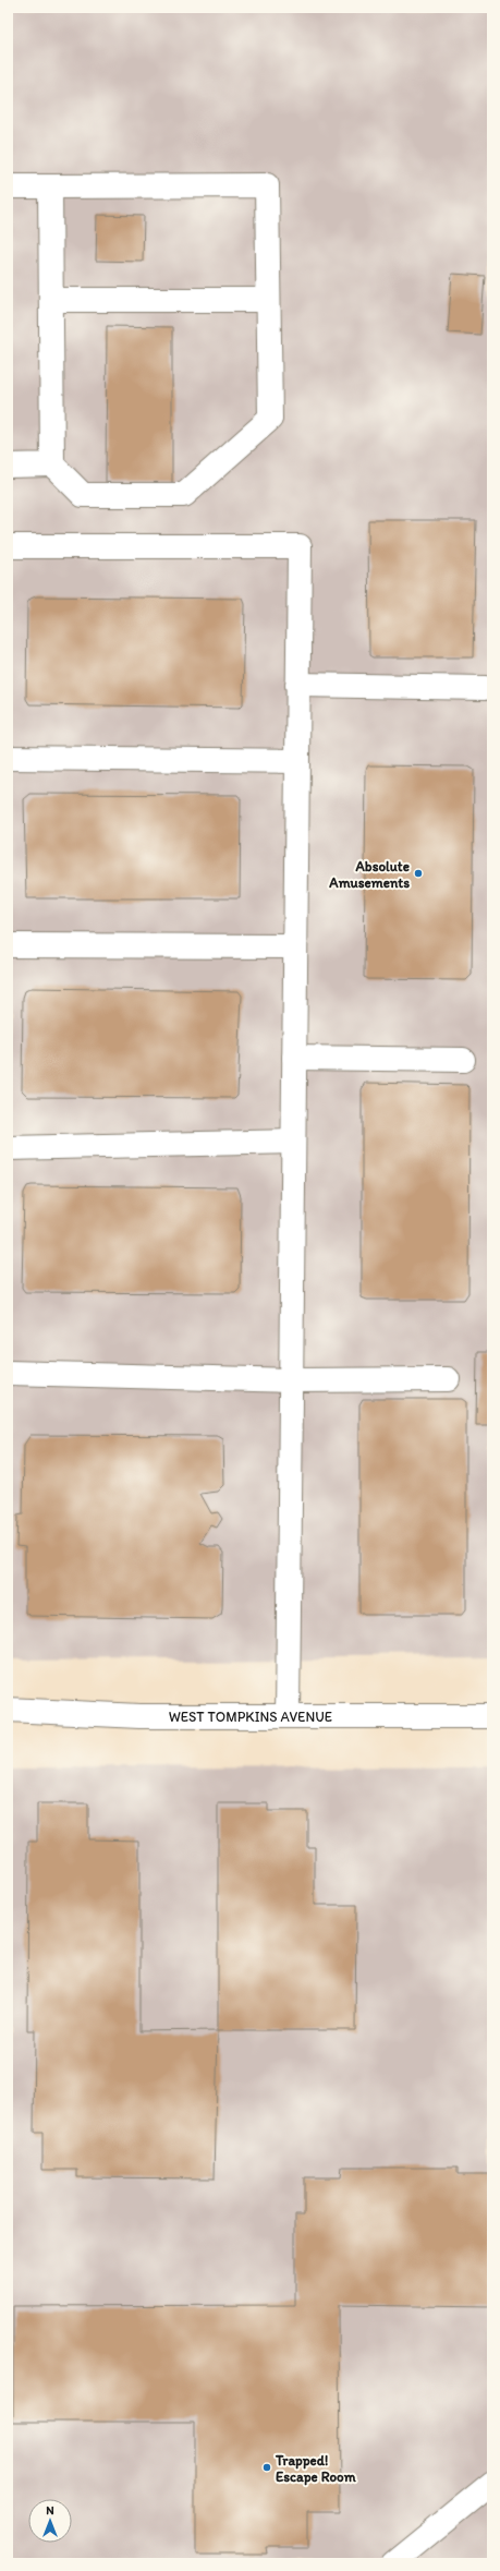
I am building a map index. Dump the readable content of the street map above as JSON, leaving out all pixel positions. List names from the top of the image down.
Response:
{
  "streets": {
    "street": ["WEST TOMPKINS AVENUE"]
  },
  "places": ["Absolute Amusements", "Trapped! Escape Room"],
  "north": "top"
}
